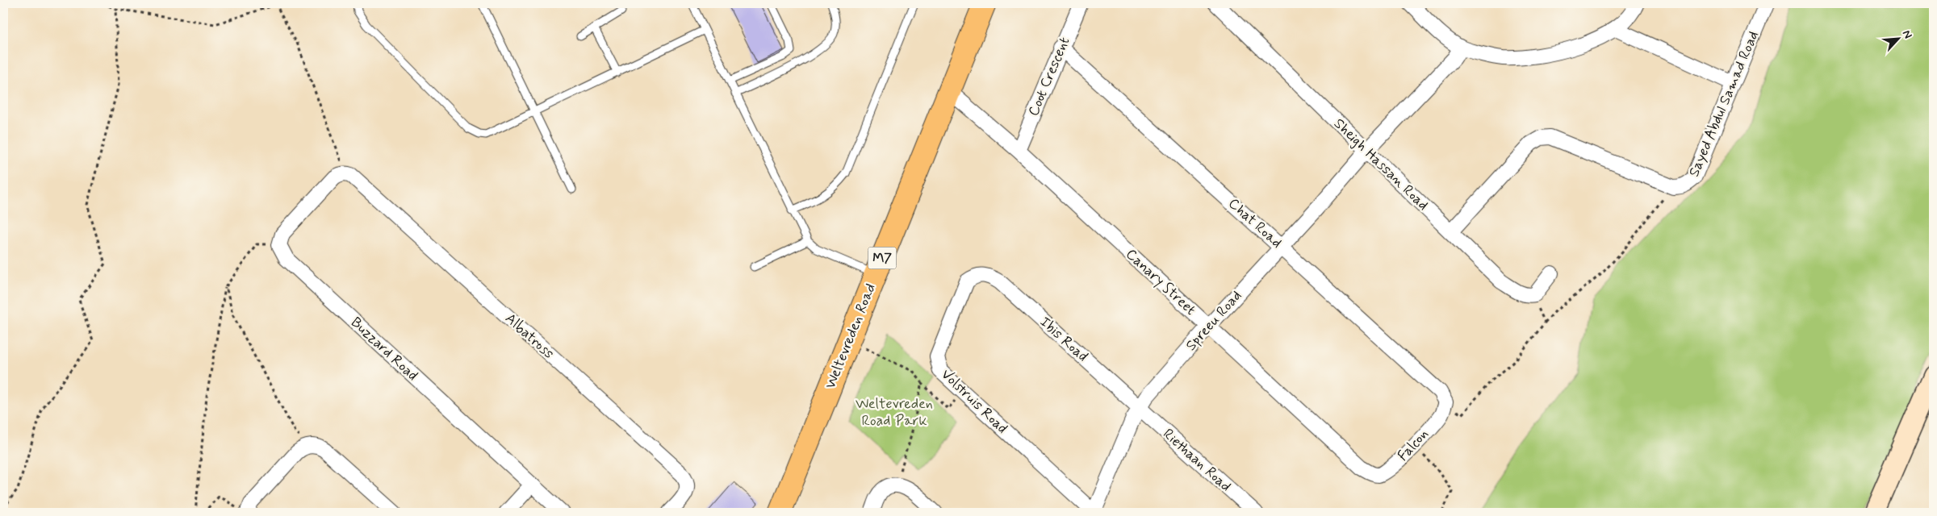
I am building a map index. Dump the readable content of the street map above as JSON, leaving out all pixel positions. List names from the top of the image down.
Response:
{
  "streets": {
    "main road": ["M7", "Weltevreden Road"],
    "street": [
      "Coot Crescent",
      "Sayed Abdul Samad Road",
      "Sheigh Hassan Road",
      "Chat Road",
      "Canary Street",
      "Spreeu Road",
      "Albatross",
      "Ibis Road",
      "Buzzard Road",
      "Volstruis Road",
      "Falcon",
      "Riethaan Road"
    ]
  },
  "crossings": [
    ["Coot Crescent", "Chat Road"],
    ["Coot Crescent", "Canary Street"],
    ["Sayed Abdul Samad Road", "Sheigh Hassan Road"],
    ["Sheigh Hassan Road", "Spreeu Road"],
    ["Chat Road", "Spreeu Road"],
    ["Chat Road", "Falcon"],
    ["Canary Street", "Spreeu Road"],
    ["Canary Street", "Weltevreden Road"],
    ["Canary Street", "Falcon"],
    ["Spreeu Road", "Ibis Road"],
    ["Spreeu Road", "Volstruis Road"],
    ["Spreeu Road", "Riethaan Road"],
    ["Ibis Road", "Volstruis Road"],
    ["Ibis Road", "Riethaan Road"]
  ],
  "parks": ["Weltevreden Road Park"],
  "north": "top right"
}
